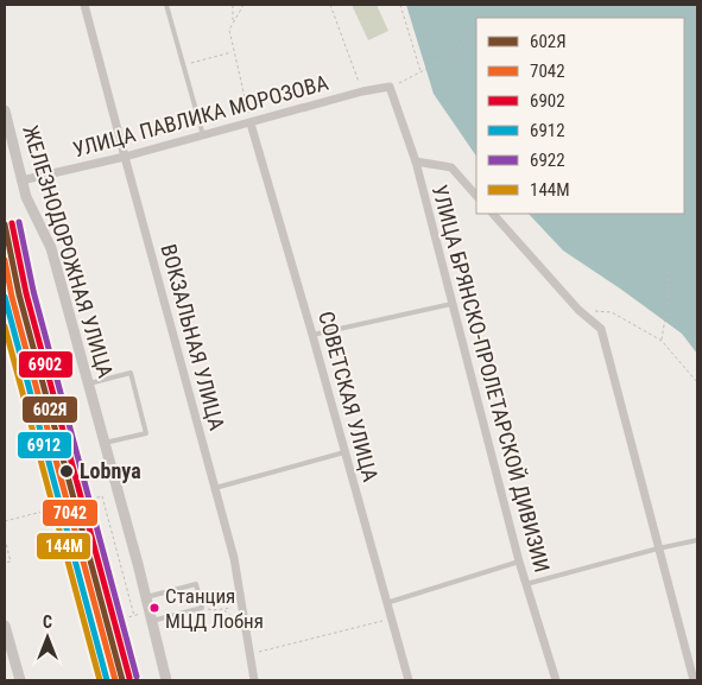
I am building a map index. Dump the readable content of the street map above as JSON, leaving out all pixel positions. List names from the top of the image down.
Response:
{
  "streets": {
    "street": [
      "УЛИЦА ПАВЛИКА МОРОЗОВА",
      "ЖЕЛЕЗНОДОРОЖНАЯ УЛИЦА",
      "ВОКЗАЛЬНАЯ УЛИЦА",
      "УЛИЦА БРЯНСКО-ПРОЛЕТАРСКОЙ ДИВИЗИИ",
      "СОВЕТСКАЯ УЛИЦА"
    ]
  },
  "crossings": [
    ["УЛИЦА ПАВЛИКА МОРОЗОВА", "ЖЕЛЕЗНОДОРОЖНАЯ УЛИЦА"],
    ["УЛИЦА ПАВЛИКА МОРОЗОВА", "ВОКЗАЛЬНАЯ УЛИЦА"],
    ["УЛИЦА ПАВЛИКА МОРОЗОВА", "УЛИЦА БРЯНСКО-ПРОЛЕТАРСКОЙ ДИВИЗИИ"],
    ["УЛИЦА ПАВЛИКА МОРОЗОВА", "СОВЕТСКАЯ УЛИЦА"]
  ],
  "places": ["Lobnya", "Станция МЦД Лобня"],
  "lines": [
    "transit line 6922",
    "transit line 6902",
    "transit line 602Я",
    "transit line 7042",
    "transit line 6912",
    "transit line 144М"
  ],
  "legend": [
    "602Я",
    "7042",
    "6902",
    "6912",
    "6922",
    "144М"
  ],
  "north": "top"
}
